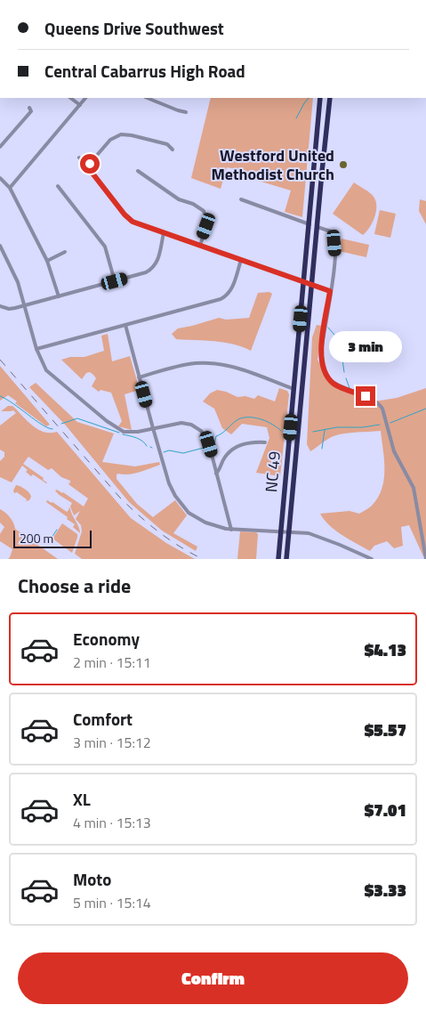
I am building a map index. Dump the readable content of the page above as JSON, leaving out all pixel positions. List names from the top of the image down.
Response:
{
  "streets": {
    "highway": ["NC 49"]
  },
  "places": ["Westford United Methodist Church"],
  "scale_bar": "200 m",
  "page": {
    "banner": ["Queens Drive Southwest", "Central Cabarrus High Road"],
    "bubble": "3 min",
    "scale": "200 m",
    "heading": "Choose a ride",
    "list": [
      {
        "name": "Economy",
        "note": "2 min · 15:11",
        "value": "$4.13"
      },
      {
        "name": "Comfort",
        "note": "3 min · 15:12",
        "value": "$5.57"
      },
      {
        "name": "XL",
        "note": "4 min · 15:13",
        "value": "$7.01"
      },
      {
        "name": "Moto",
        "note": "5 min · 15:14",
        "value": "$3.33"
      }
    ],
    "buttons": "Confirm"
  }
}
